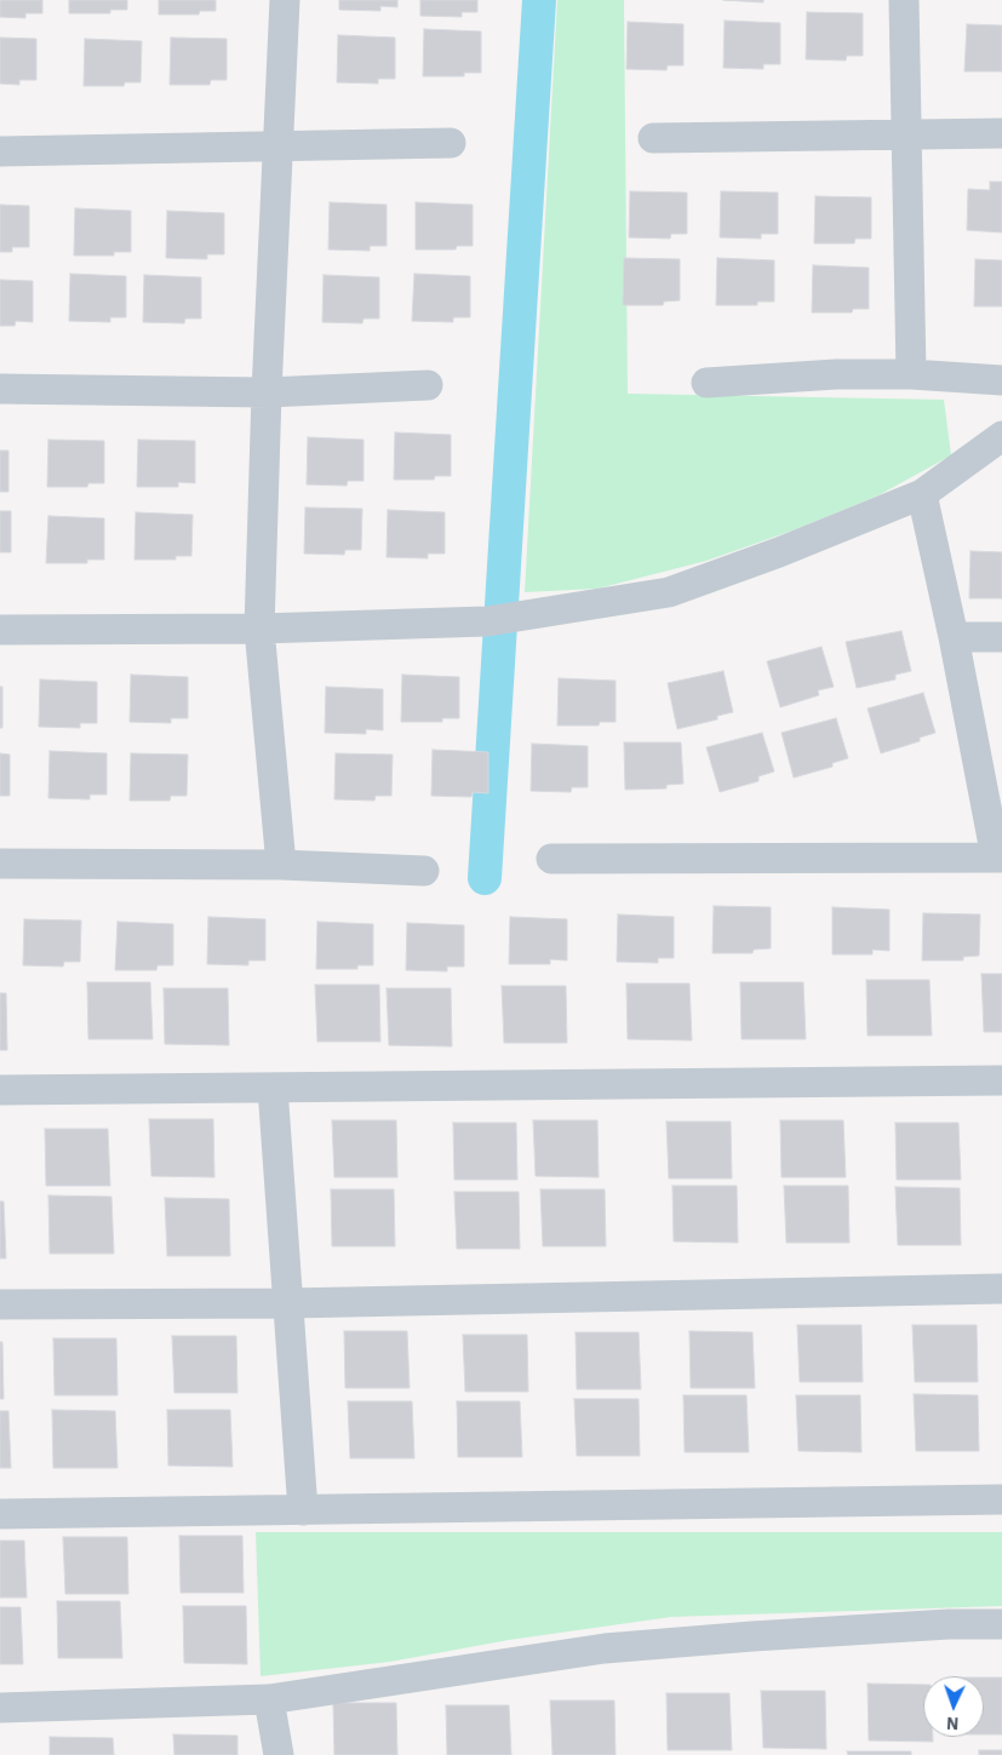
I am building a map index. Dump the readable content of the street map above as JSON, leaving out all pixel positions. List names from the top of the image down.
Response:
{
  "north": "bottom"
}
